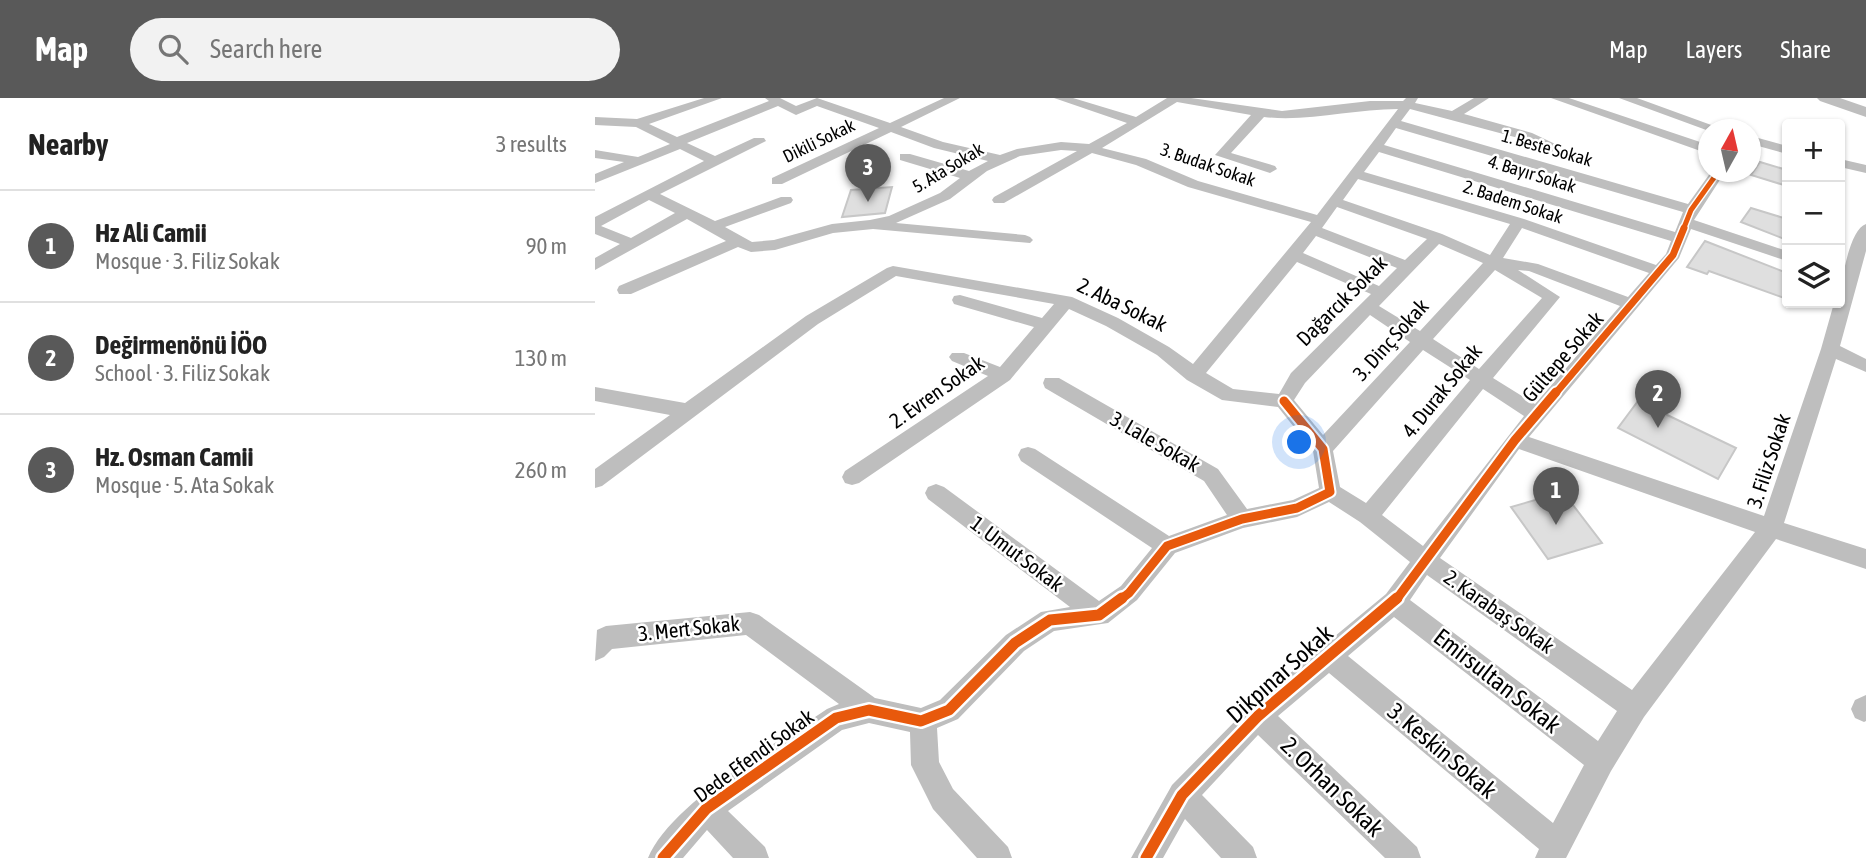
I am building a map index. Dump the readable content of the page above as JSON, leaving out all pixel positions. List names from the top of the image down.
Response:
{
  "streets": {
    "street": [
      "Dikili Sokak",
      "1. Beste Sokak",
      "3. Budak Sokak",
      "5. Ata Sokak",
      "4. Bayır Sokak",
      "2. Badem Sokak",
      "Dağarcık Sokak",
      "2. Aba Sokak",
      "3. Dinç Sokak",
      "Gültepe Sokak",
      "4. Durak Sokak",
      "2. Evren Sokak",
      "3. Lale Sokak",
      "3. Filiz Sokak",
      "1. Umut Sokak",
      "2. Karabaş Sokak",
      "3. Mert Sokak",
      "Dikpınar Sokak",
      "Emirsultan Sokak",
      "3. Keskin Sokak",
      "Dede Efendi Sokak",
      "2. Orhan Sokak"
    ]
  },
  "crossings": [
    ["1. Beste Sokak", "4. Bayır Sokak"],
    ["1. Beste Sokak", "3. Dinç Sokak"],
    ["1. Beste Sokak", "Gültepe Sokak"],
    ["3. Budak Sokak", "5. Ata Sokak"],
    ["3. Budak Sokak", "Dağarcık Sokak"],
    ["4. Bayır Sokak", "3. Dinç Sokak"],
    ["4. Bayır Sokak", "Gültepe Sokak"],
    ["2. Badem Sokak", "3. Dinç Sokak"],
    ["2. Badem Sokak", "Gültepe Sokak"],
    ["Dağarcık Sokak", "2. Aba Sokak"],
    ["2. Aba Sokak", "2. Evren Sokak"],
    ["3. Dinç Sokak", "4. Durak Sokak"],
    ["Gültepe Sokak", "3. Filiz Sokak"],
    ["Gültepe Sokak", "2. Karabaş Sokak"],
    ["Gültepe Sokak", "Dikpınar Sokak"],
    ["4. Durak Sokak", "2. Karabaş Sokak"],
    ["2. Karabaş Sokak", "Dikpınar Sokak"],
    ["3. Mert Sokak", "Dede Efendi Sokak"],
    ["Dikpınar Sokak", "Emirsultan Sokak"],
    ["Dikpınar Sokak", "3. Keskin Sokak"],
    ["Dikpınar Sokak", "2. Orhan Sokak"]
  ],
  "north": "top",
  "page": {
    "header": "Map",
    "search": "Search here",
    "nav": ["Map", "Layers", "Share"],
    "heading": ["Nearby", "3 results"],
    "map_buttons": ["+", "−"],
    "pins": ["3", "2", "1"],
    "list": [
      {
        "mark": "1",
        "name": "Hz Ali Camii",
        "note": "Mosque · 3. Filiz Sokak",
        "value": "90 m"
      },
      {
        "mark": "2",
        "name": "Değirmenönü İÖO",
        "note": "School · 3. Filiz Sokak",
        "value": "130 m"
      },
      {
        "mark": "3",
        "name": "Hz. Osman Camii",
        "note": "Mosque · 5. Ata Sokak",
        "value": "260 m"
      }
    ]
  }
}
